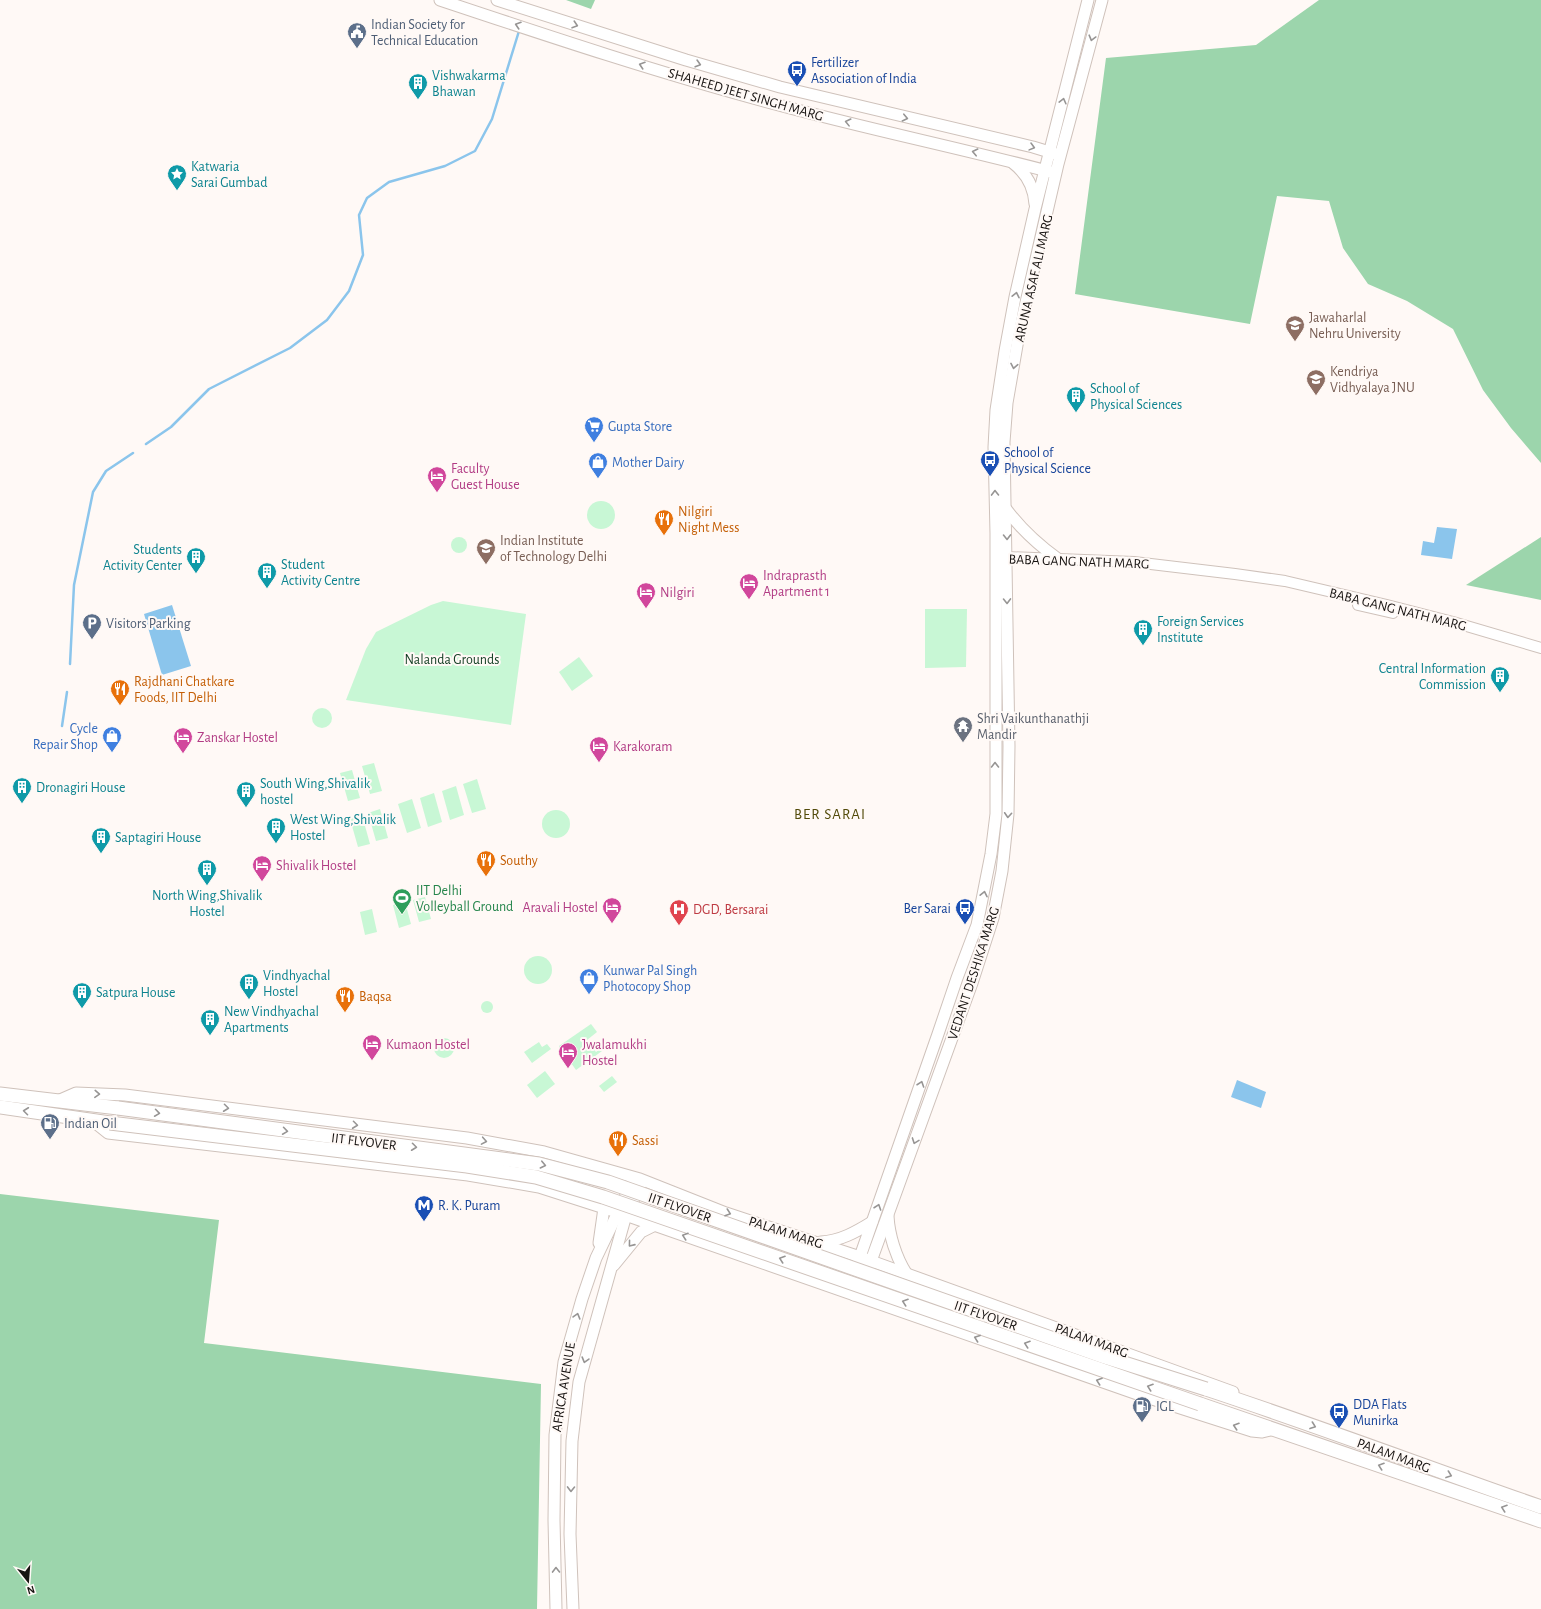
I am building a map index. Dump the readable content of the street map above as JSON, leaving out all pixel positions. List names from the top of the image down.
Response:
{
  "streets": {
    "main road": [
      "SHAHEED JEET SINGH MARG",
      "ARUNA ASAF ALI MARG",
      "VEDANT DESHIKA MARG",
      "IIT FLYOVER",
      "PALAM MARG",
      "AFRICA AVENUE"
    ],
    "street": ["BABA GANG NATH MARG"]
  },
  "crossings": [
    ["SHAHEED JEET SINGH MARG", "ARUNA ASAF ALI MARG"],
    ["ARUNA ASAF ALI MARG", "BABA GANG NATH MARG"],
    ["ARUNA ASAF ALI MARG", "VEDANT DESHIKA MARG"],
    ["BABA GANG NATH MARG", "VEDANT DESHIKA MARG"],
    ["VEDANT DESHIKA MARG", "PALAM MARG"],
    ["IIT FLYOVER", "PALAM MARG"],
    ["PALAM MARG", "AFRICA AVENUE"]
  ],
  "districts": ["BER SARAI"],
  "parks": ["Nalanda Grounds"],
  "places": {
    "public building": ["Indian Society for Technical Education"],
    "bus stop": [
      "Fertilizer Association of India",
      "School of Physical Science",
      "Ber Sarai",
      "DDA Flats Munirka"
    ],
    "building": [
      "Vishwakarma Bhawan",
      "School of Physical Sciences",
      "Students Activity Center",
      "Student Activity Centre",
      "Foreign Services Institute",
      "Central Information Commission",
      "Dronagiri House",
      "South Wing,Shivalik hostel",
      "West Wing,Shivalik Hostel",
      "Saptagiri House",
      "North Wing,Shivalik Hostel",
      "Vindhyachal Hostel",
      "Satpura House",
      "New Vindhyachal Apartments"
    ],
    "place": ["Katwaria Sarai Gumbad"],
    "school or university": ["Jawaharlal Nehru University", "Kendriya Vidhyalaya JNU", "Indian Institute of Technology Delhi"],
    "supermarket": ["Gupta Store"],
    "shop": ["Mother Dairy", "Cycle Repair Shop", "Kunwar Pal Singh Photocopy Shop"],
    "hotel": [
      "Faculty Guest House",
      "Indraprasth Apartment 1",
      "Nilgiri",
      "Zanskar Hostel",
      "Karakoram",
      "Shivalik Hostel",
      "Aravali Hostel",
      "Kumaon Hostel",
      "Jwalamukhi Hostel"
    ],
    "restaurant": [
      "Nilgiri Night Mess",
      "Rajdhani Chatkare Foods, IIT Delhi",
      "Southy",
      "Baqsa",
      "Sassi"
    ],
    "parking": ["Visitors Parking"],
    "temple": ["Shri Vaikunthanathji Mandir"],
    "sports": ["IIT Delhi Volleyball Ground"],
    "hospital": ["DGD, Bersarai"],
    "fuel station": ["Indian Oil", "IGL"],
    "metro station": ["R. K. Puram"]
  },
  "north": "bottom"
}
